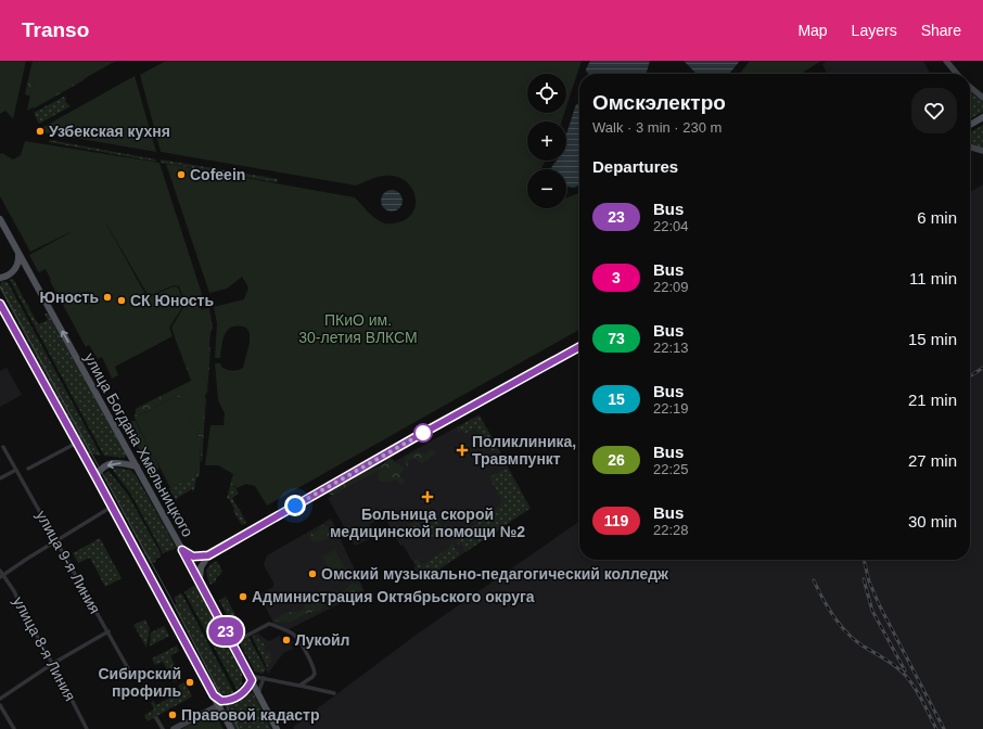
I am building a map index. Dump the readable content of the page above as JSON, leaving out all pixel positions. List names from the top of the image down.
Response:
{
  "streets": {
    "main road": ["улица Богдана Хмельницкого"],
    "street": ["улица 9-я Линия", "улица 8-я Линия"]
  },
  "parks": ["ПКиО им. 30-летия ВЛКСМ"],
  "places": {
    "other": [
      "Узбекская кухня",
      "Cofeein",
      "Юность",
      "СК Юность",
      "Омский музыкально-педагогический колледж",
      "Администрация Октябрьского округа",
      "Лукойл",
      "Сибирский профиль",
      "Правовой кадастр"
    ],
    "health": ["Поликлиника, Травмпункт", "Больница скорой медицинской помощи №2"]
  },
  "lines": ["bus line 23"],
  "page": {
    "header": "Transo",
    "nav": ["Map", "Layers", "Share"],
    "on_map": "23",
    "map_buttons": ["+", "−"],
    "heading": [
      ["Омскэлектро", "Walk · 3 min · 230 m"],
      "Departures"
    ],
    "list": [
      {
        "mark": "23",
        "name": "Bus",
        "note": "22:04",
        "value": "6 min"
      },
      {
        "mark": "3",
        "name": "Bus",
        "note": "22:09",
        "value": "11 min"
      },
      {
        "mark": "73",
        "name": "Bus",
        "note": "22:13",
        "value": "15 min"
      },
      {
        "mark": "15",
        "name": "Bus",
        "note": "22:19",
        "value": "21 min"
      },
      {
        "mark": "26",
        "name": "Bus",
        "note": "22:25",
        "value": "27 min"
      },
      {
        "mark": "119",
        "name": "Bus",
        "note": "22:28",
        "value": "30 min"
      }
    ]
  }
}
